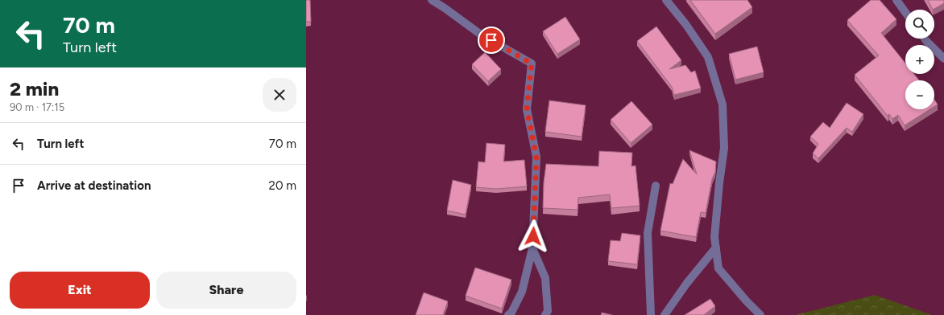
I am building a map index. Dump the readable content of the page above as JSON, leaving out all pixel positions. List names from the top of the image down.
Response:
{
  "page": {
    "turn": ["70 m", "Turn left"],
    "map_buttons": ["+", "−"],
    "heading": ["2 min", "90 m · 17:15"],
    "list": [
      {
        "name": "Turn left",
        "value": "70 m"
      },
      {
        "name": "Arrive at destination",
        "value": "20 m"
      }
    ],
    "buttons": ["Exit", "Share"]
  }
}
